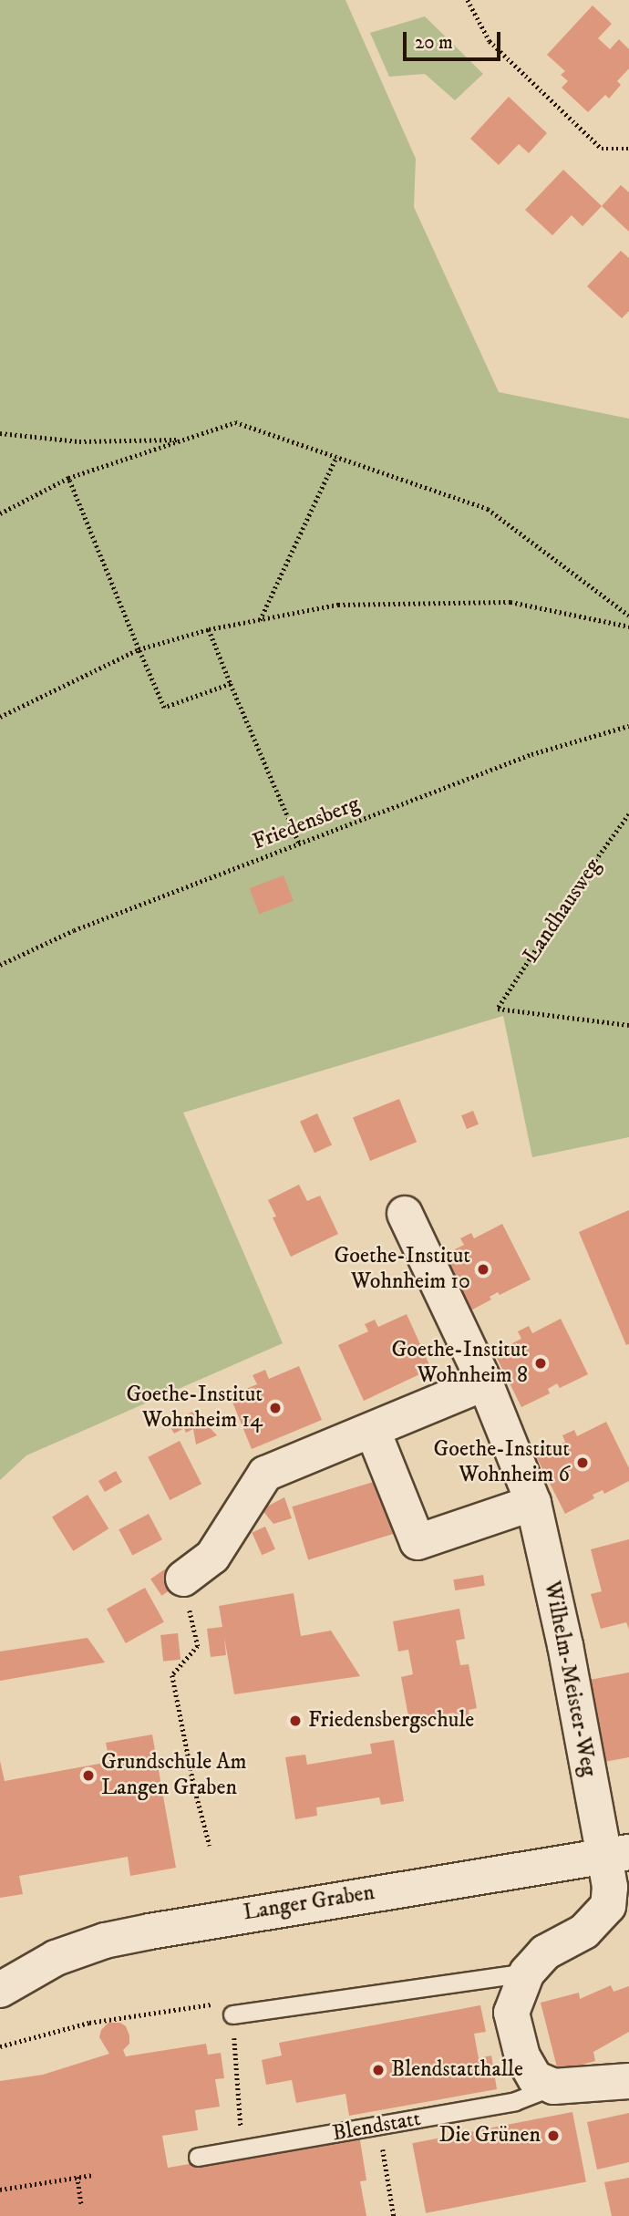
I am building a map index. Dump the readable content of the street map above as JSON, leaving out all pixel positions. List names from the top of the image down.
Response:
{
  "streets": {
    "street": ["Wilhelm-Meister-Weg", "Langer Graben", "Blendstatt"],
    "path": ["Friedensberg", "Landhausweg"]
  },
  "crossings": [
    ["Wilhelm-Meister-Weg", "Langer Graben"]
  ],
  "places": [
    "Goethe-Institut Wohnheim 10",
    "Goethe-Institut Wohnheim 8",
    "Goethe-Institut Wohnheim 14",
    "Goethe-Institut Wohnheim 6",
    "Friedensbergschule",
    "Grundschule Am Langen Graben",
    "Blendstatthalle",
    "Die Grünen"
  ],
  "scale_bar": "20 m"
}
